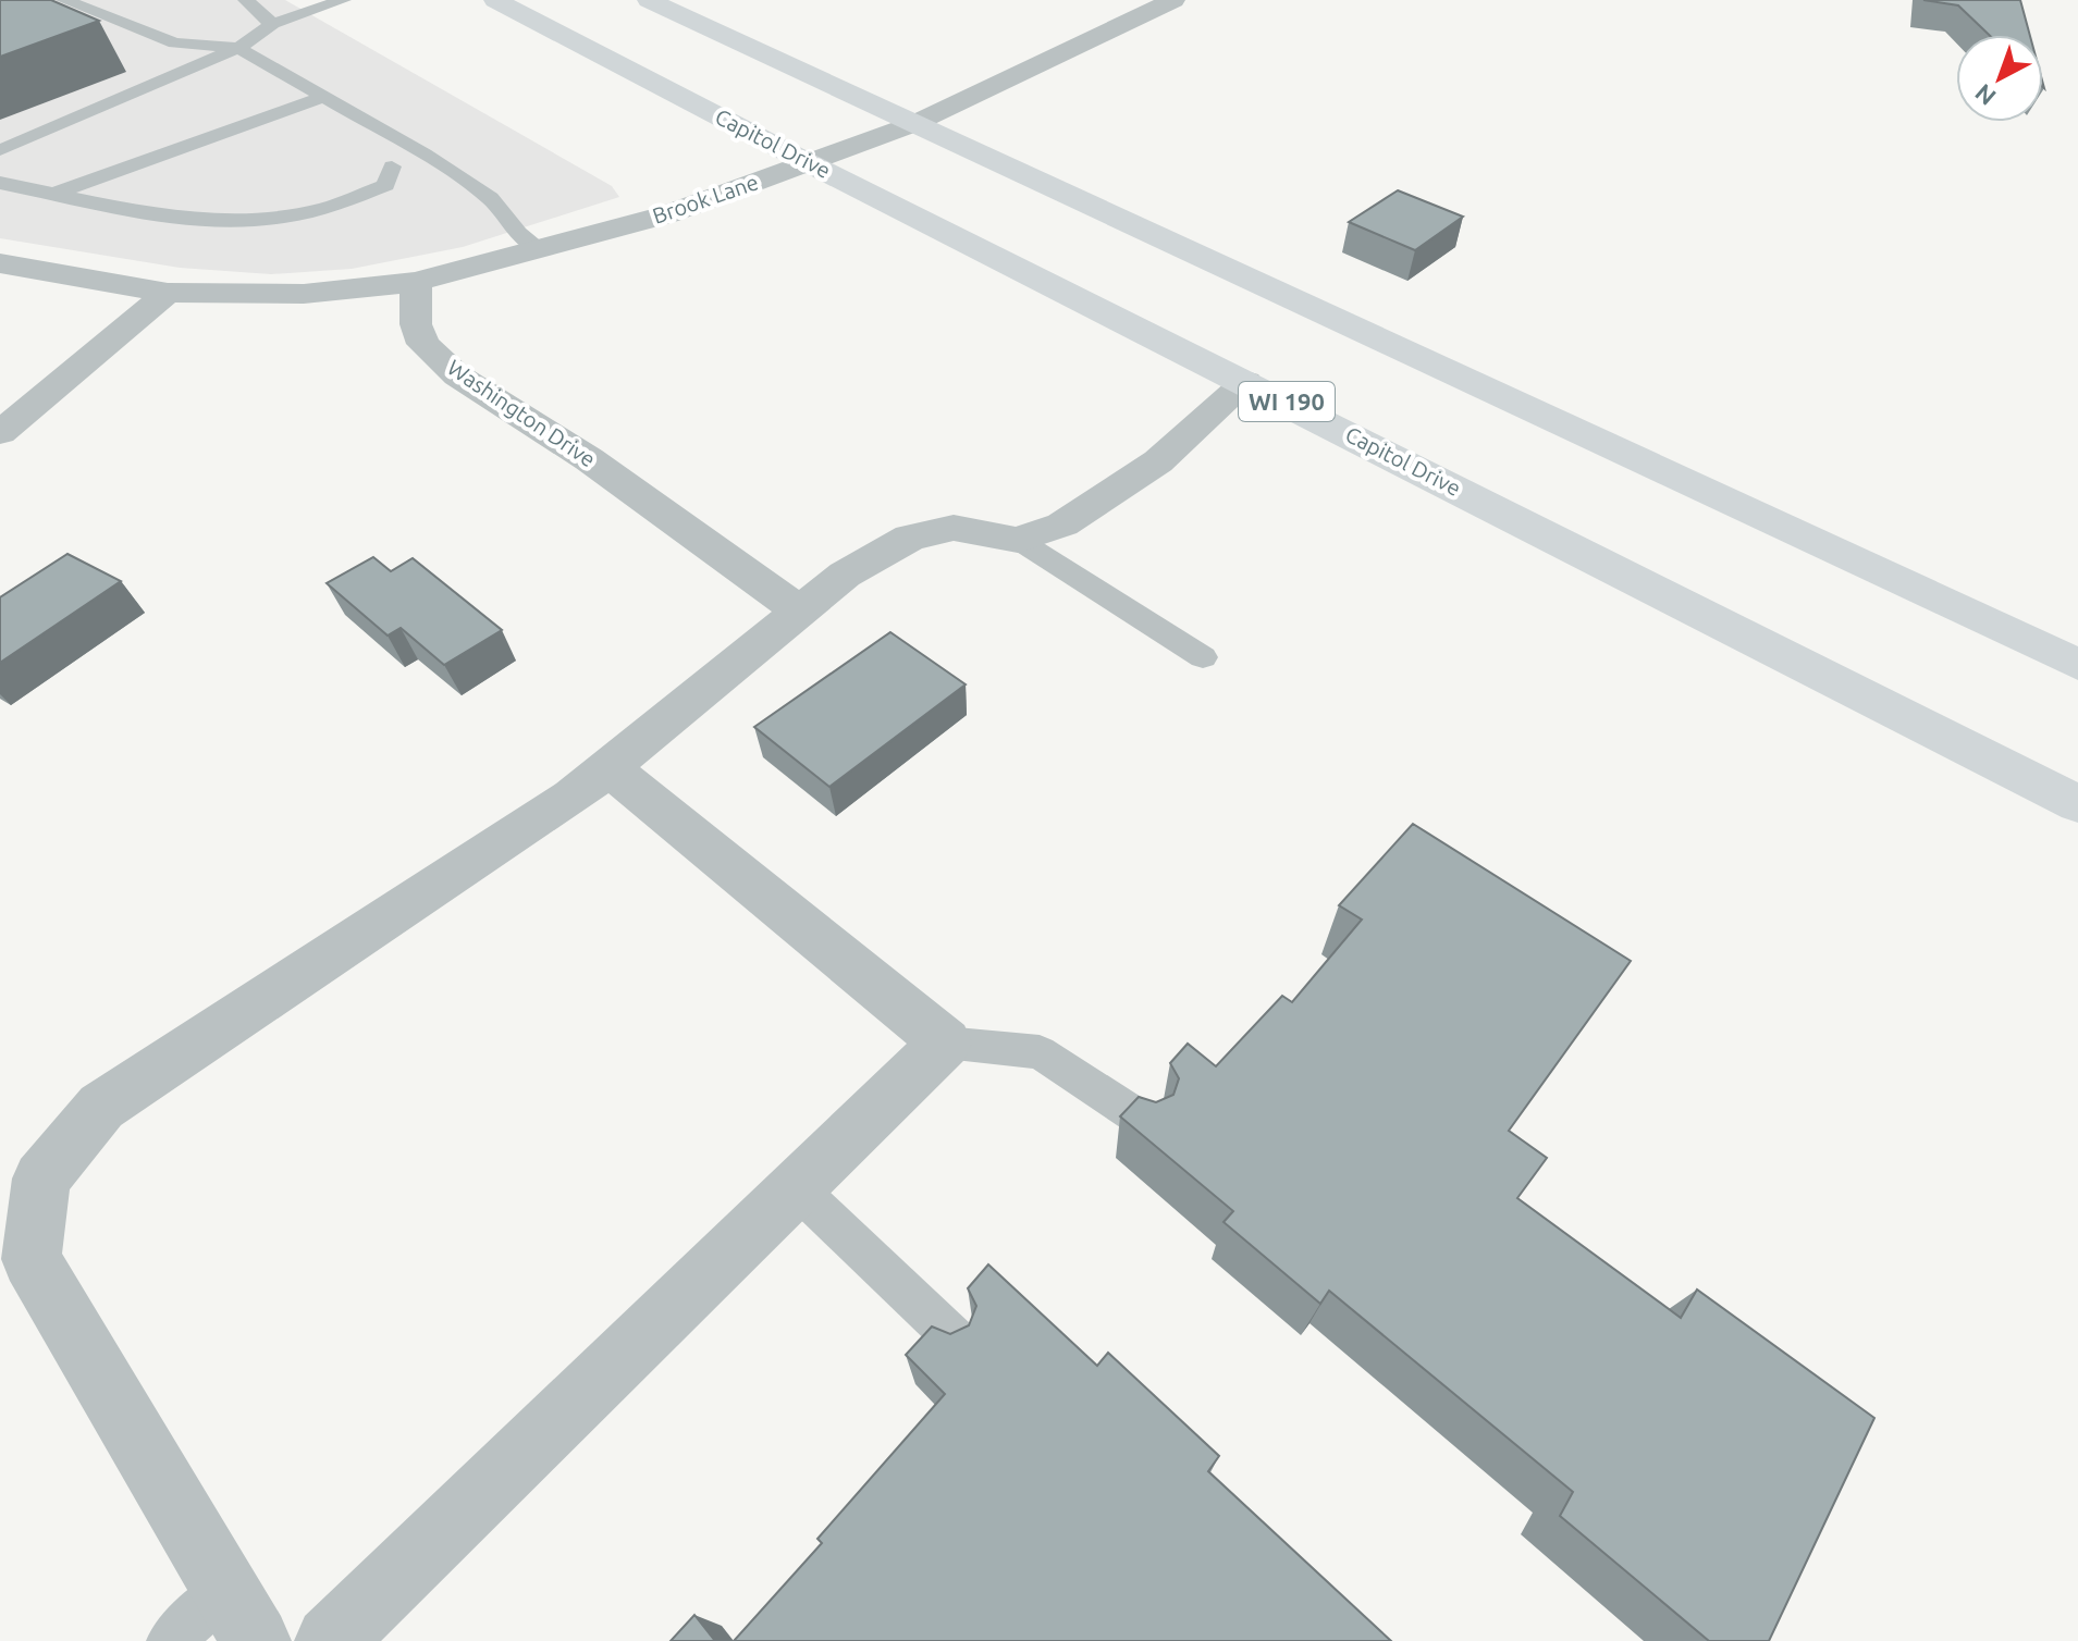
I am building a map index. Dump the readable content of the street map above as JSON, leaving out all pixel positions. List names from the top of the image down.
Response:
{
  "streets": {
    "main road": ["Capitol Drive", "WI 190"],
    "street": ["Brook Lane", "Washington Drive"]
  },
  "crossings": [
    ["Capitol Drive", "Brook Lane"],
    ["Brook Lane", "Washington Drive"]
  ],
  "north": "bottom left"
}
